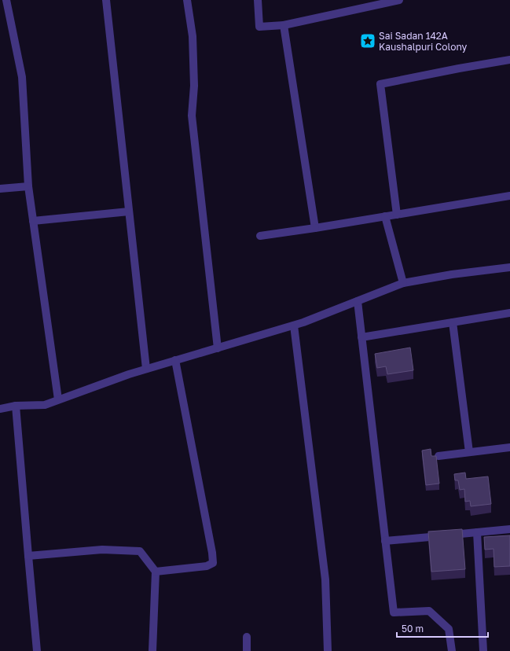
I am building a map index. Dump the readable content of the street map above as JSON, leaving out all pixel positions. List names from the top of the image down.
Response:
{
  "places": {
    "place": ["Sai Sadan 142A Kaushalpuri Colony"]
  },
  "scale_bar": "50 m"
}
